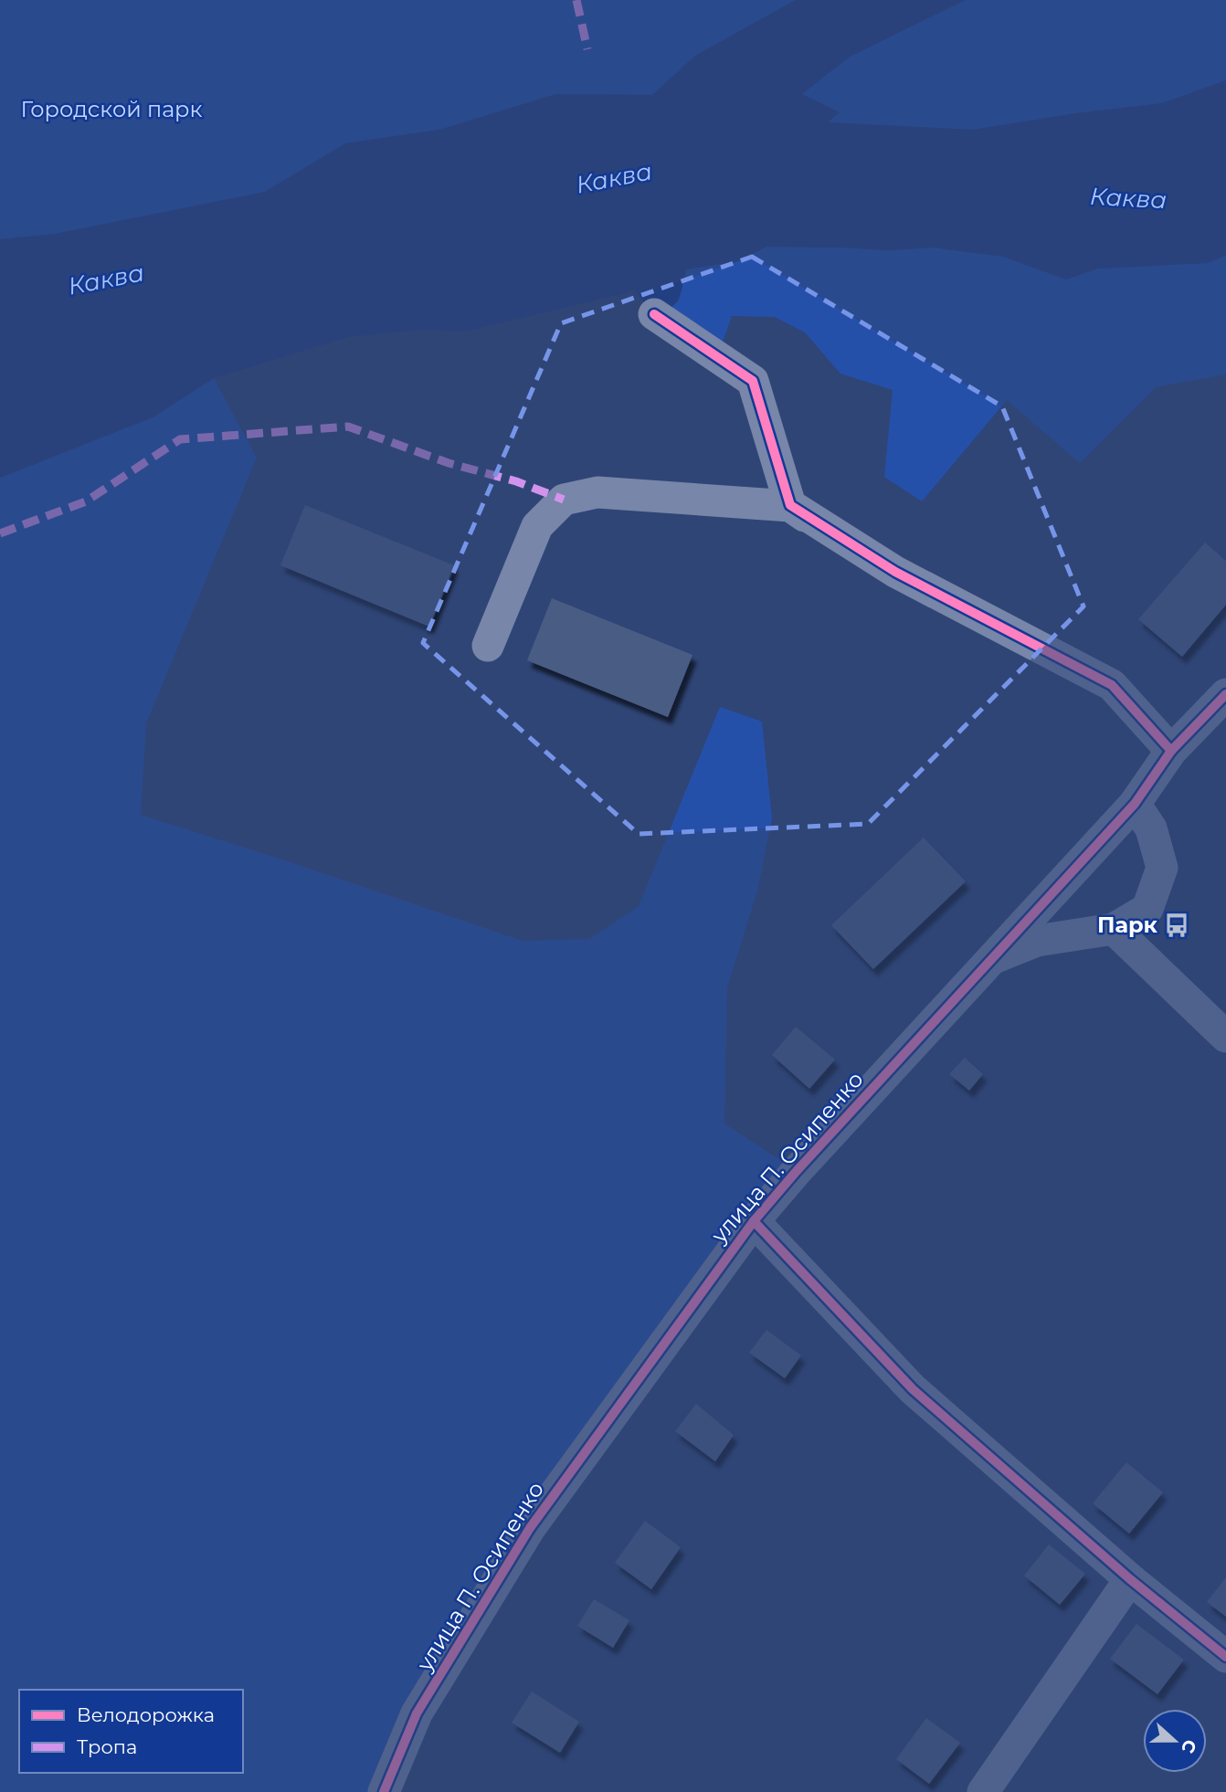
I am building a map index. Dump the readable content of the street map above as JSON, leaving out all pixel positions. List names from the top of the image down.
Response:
{
  "streets": {
    "street": ["улица П. Осипенко"]
  },
  "water": ["Каква"],
  "parks": ["Городской парк"],
  "places": {
    "bus stop": ["Парк"]
  },
  "legend": ["Велодорожка", "Тропа"],
  "north": "right"
}
